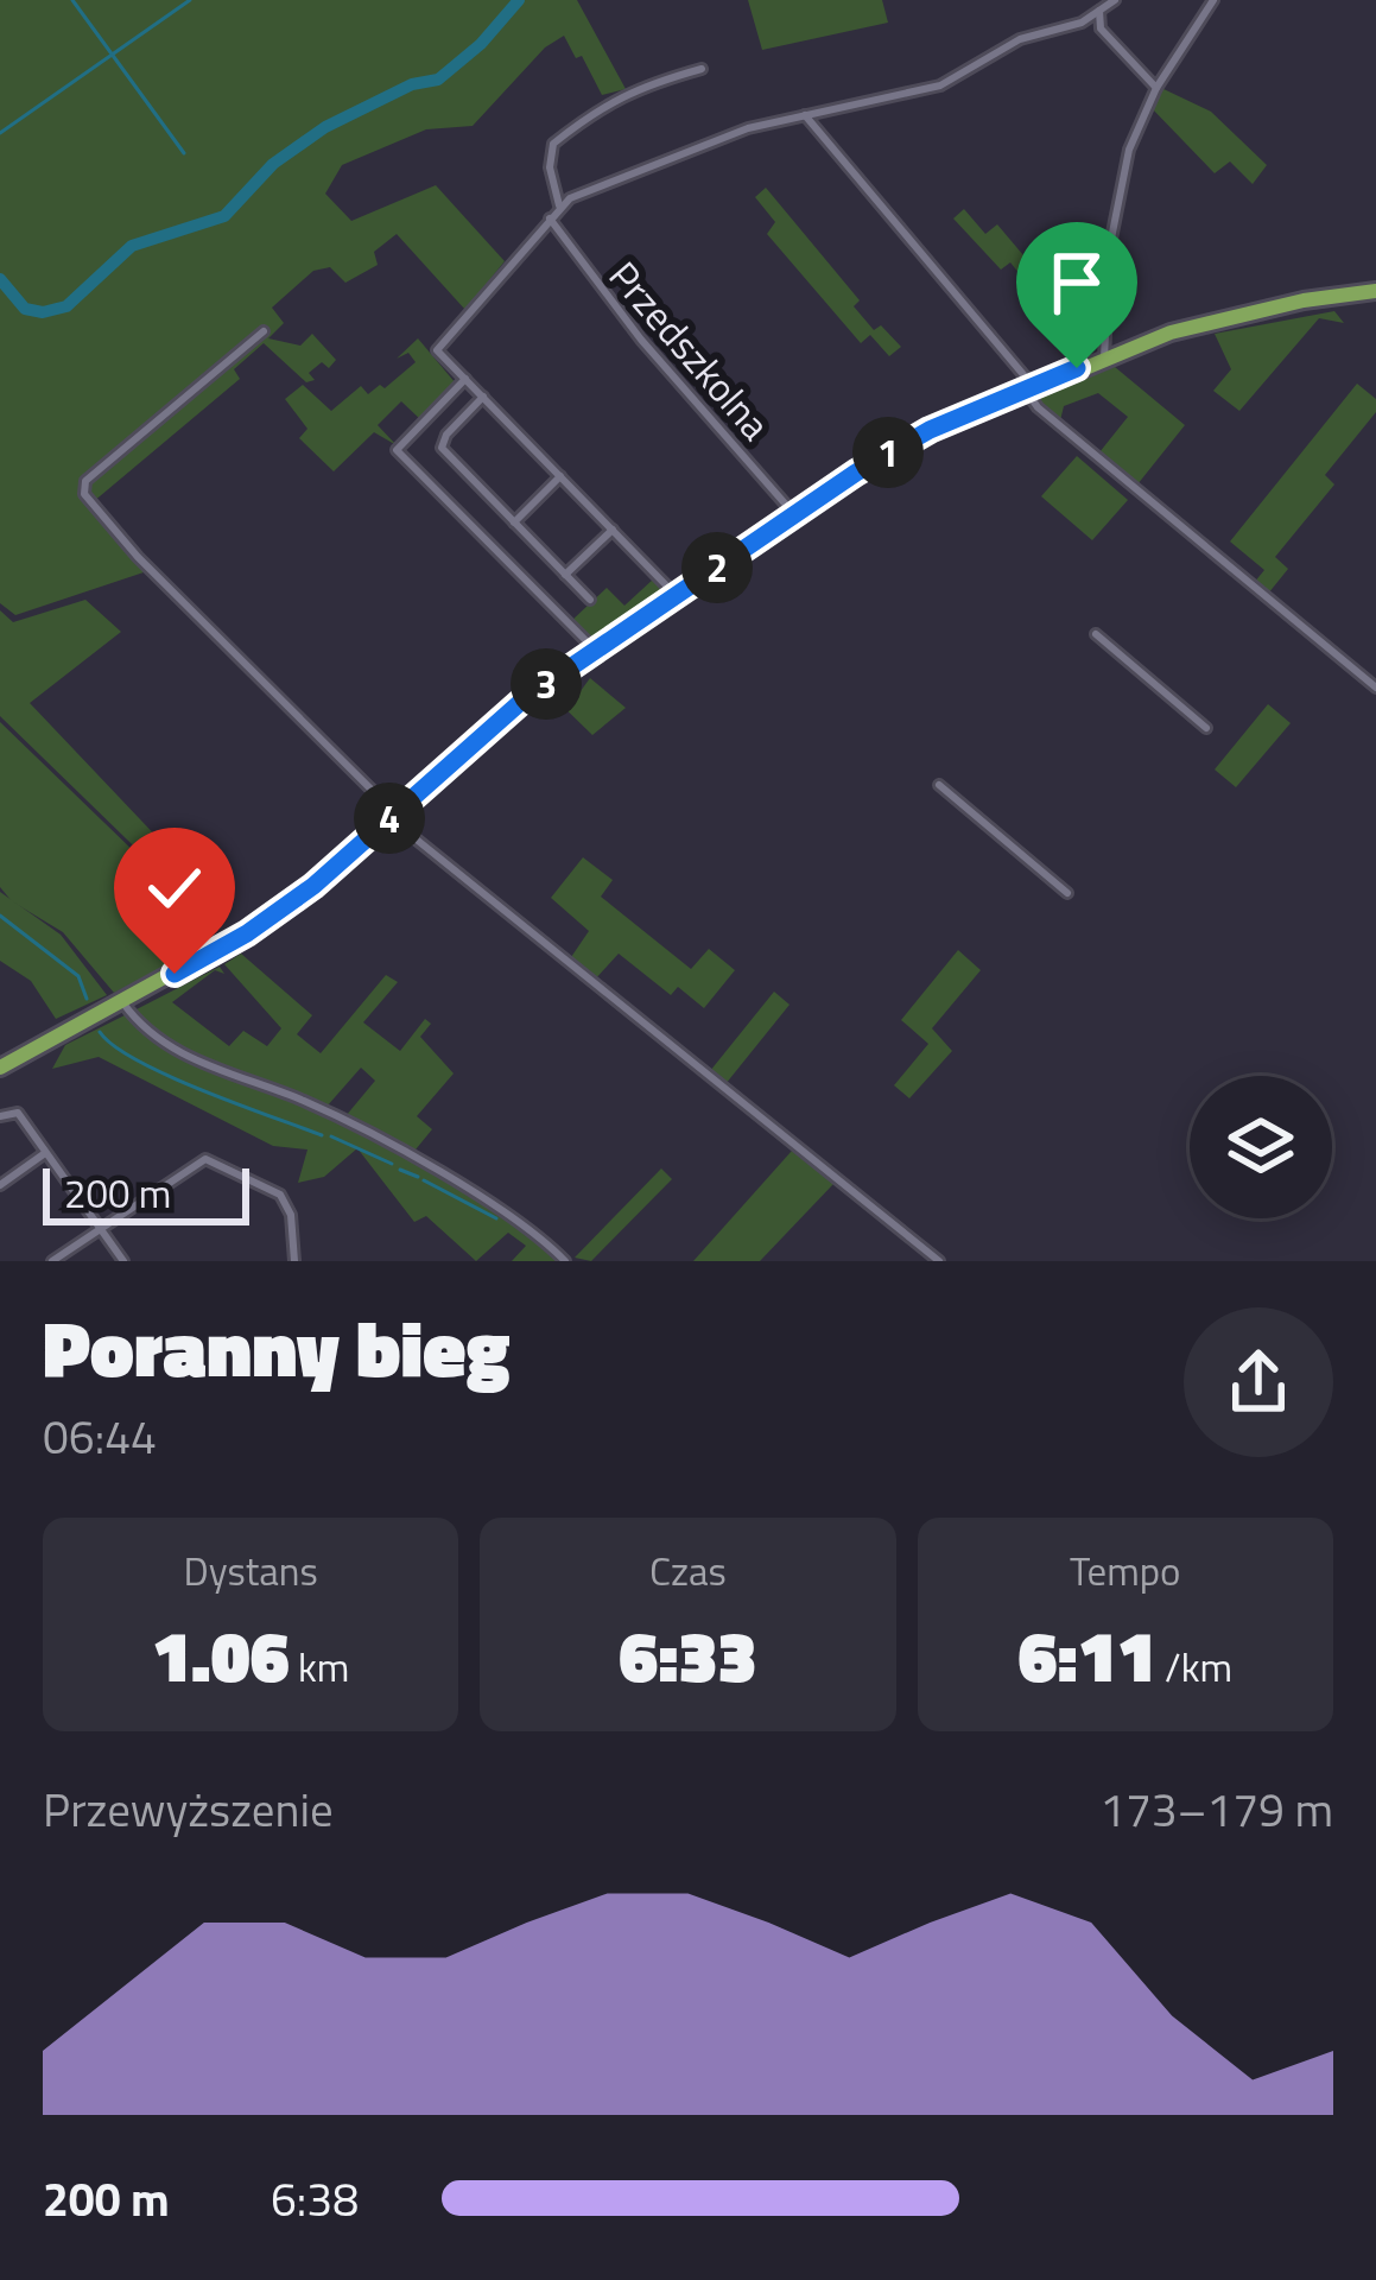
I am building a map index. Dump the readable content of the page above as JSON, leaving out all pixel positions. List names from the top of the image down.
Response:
{
  "streets": {
    "street": ["Przedszkolna"]
  },
  "scale_bar": "200 m",
  "page": {
    "pins": [
      "1",
      "2",
      "3",
      "4"
    ],
    "scale": "200 m",
    "heading": ["Poranny bieg", "06:44"],
    "stats": [
      ["Dystans", "1.06 km"],
      ["Czas", "6:33"],
      ["Tempo", "6:11 /km"]
    ],
    "chart": ["Przewyższenie", "173–179 m"],
    "list": [
      {
        "name": "200 m",
        "note": "6:38"
      }
    ]
  }
}
